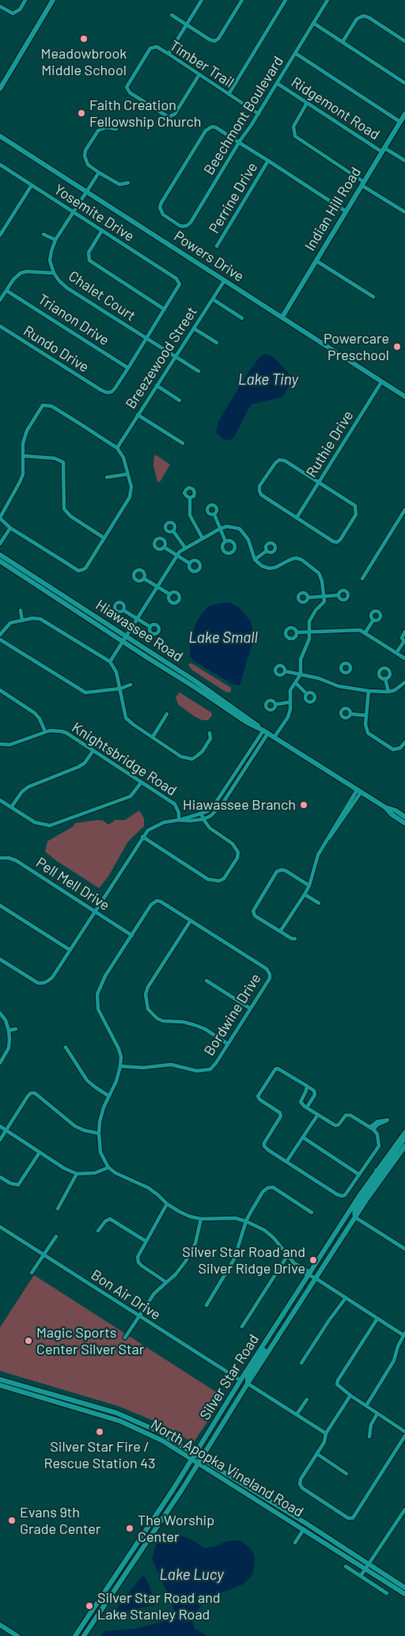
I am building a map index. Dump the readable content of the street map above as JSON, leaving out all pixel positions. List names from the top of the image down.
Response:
{
  "streets": {
    "street": [
      "Timber Trail",
      "Ridgemont Road",
      "Beechmont Boulevard",
      "Perrine Drive",
      "Indian Hill Road",
      "Yosemite Drive",
      "Powers Drive",
      "Chalet Court",
      "Trianon Drive",
      "Rundo Drive",
      "Breezewood Street",
      "Ruthie Drive",
      "Hiawassee Road",
      "Knightsbridge Road",
      "Pell Mell Drive",
      "Bordwine Drive",
      "Bon Air Drive",
      "Silver Star Road",
      "North Apopka Vineland Road"
    ]
  },
  "crossings": [
    ["Timber Trail", "Beechmont Boulevard"],
    ["Ridgemont Road", "Beechmont Boulevard"],
    ["Ridgemont Road", "Indian Hill Road"],
    ["Indian Hill Road", "Powers Drive"],
    ["Yosemite Drive", "Chalet Court"],
    ["Powers Drive", "Chalet Court"],
    ["Powers Drive", "Breezewood Street"],
    ["Powers Drive", "Ruthie Drive"],
    ["Chalet Court", "Breezewood Street"],
    ["Trianon Drive", "Rundo Drive"],
    ["Pell Mell Drive", "Bordwine Drive"],
    ["Bon Air Drive", "Silver Star Road"],
    ["Silver Star Road", "North Apopka Vineland Road"]
  ],
  "water": ["Lake Tiny", "Lake Small", "Lake Lucy"],
  "places": [
    "Meadowbrook Middle School",
    "Faith Creation Fellowship Church",
    "Powercare Preschool",
    "Hiawassee Branch",
    "Silver Star Road and Silver Ridge Drive",
    "Magic Sports Center Silver Star",
    "Silver Star Fire / Rescue Station 43",
    "Evans 9th Grade Center",
    "The Worship Center",
    "Silver Star Road and Lake Stanley Road"
  ]
}
